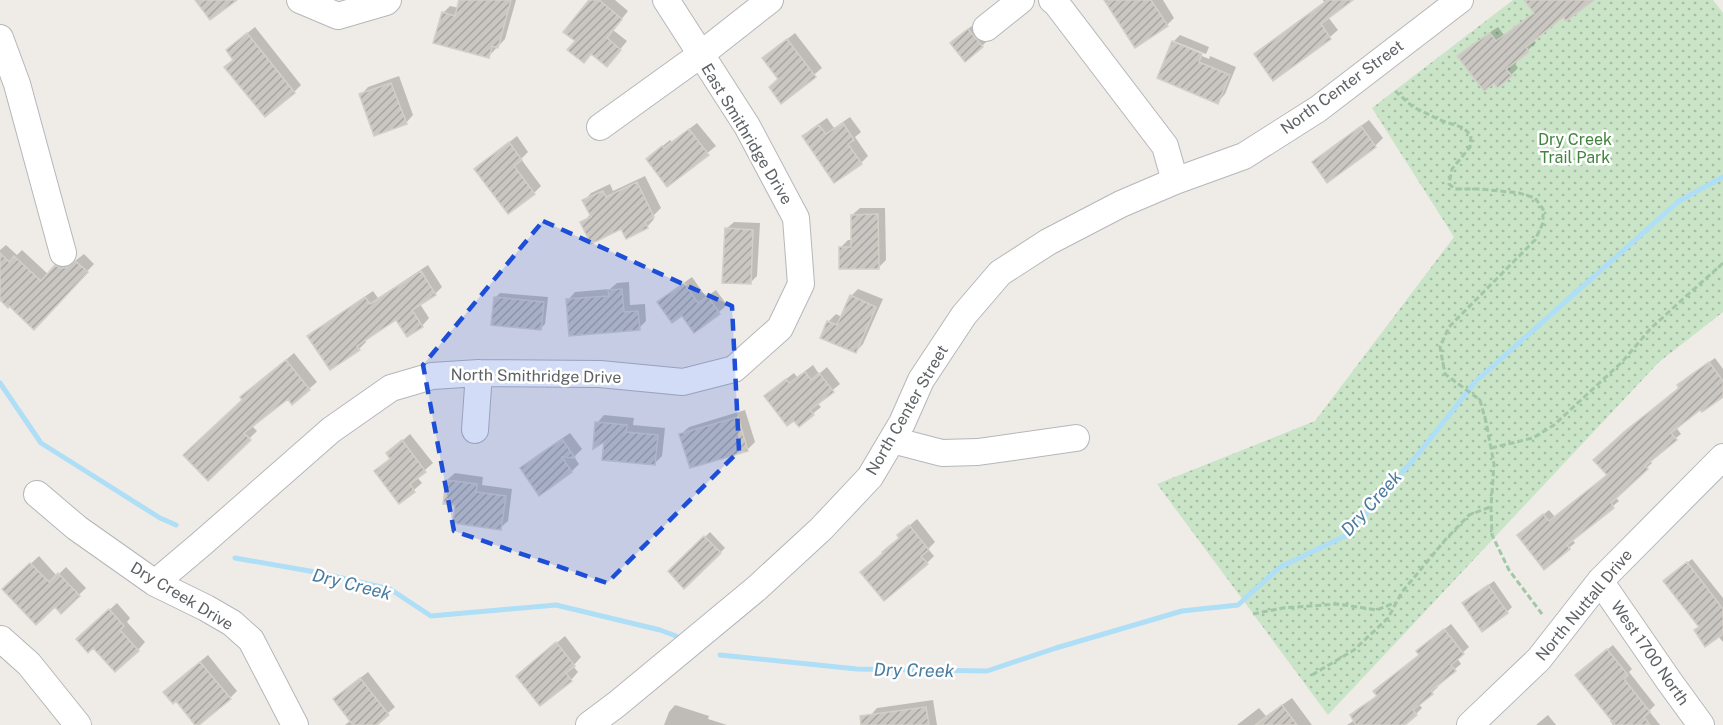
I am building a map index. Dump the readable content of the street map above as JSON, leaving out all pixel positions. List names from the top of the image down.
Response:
{
  "streets": {
    "street": [
      "North Center Street",
      "East Smithridge Drive",
      "North Smithridge Drive",
      "Dry Creek Drive",
      "North Nuttall Drive",
      "West 1700 North"
    ]
  },
  "crossings": [
    ["East Smithridge Drive", "North Smithridge Drive"],
    ["North Smithridge Drive", "Dry Creek Drive"],
    ["North Nuttall Drive", "West 1700 North"]
  ],
  "water": ["Dry Creek"],
  "parks": ["Dry Creek Trail Park"]
}
